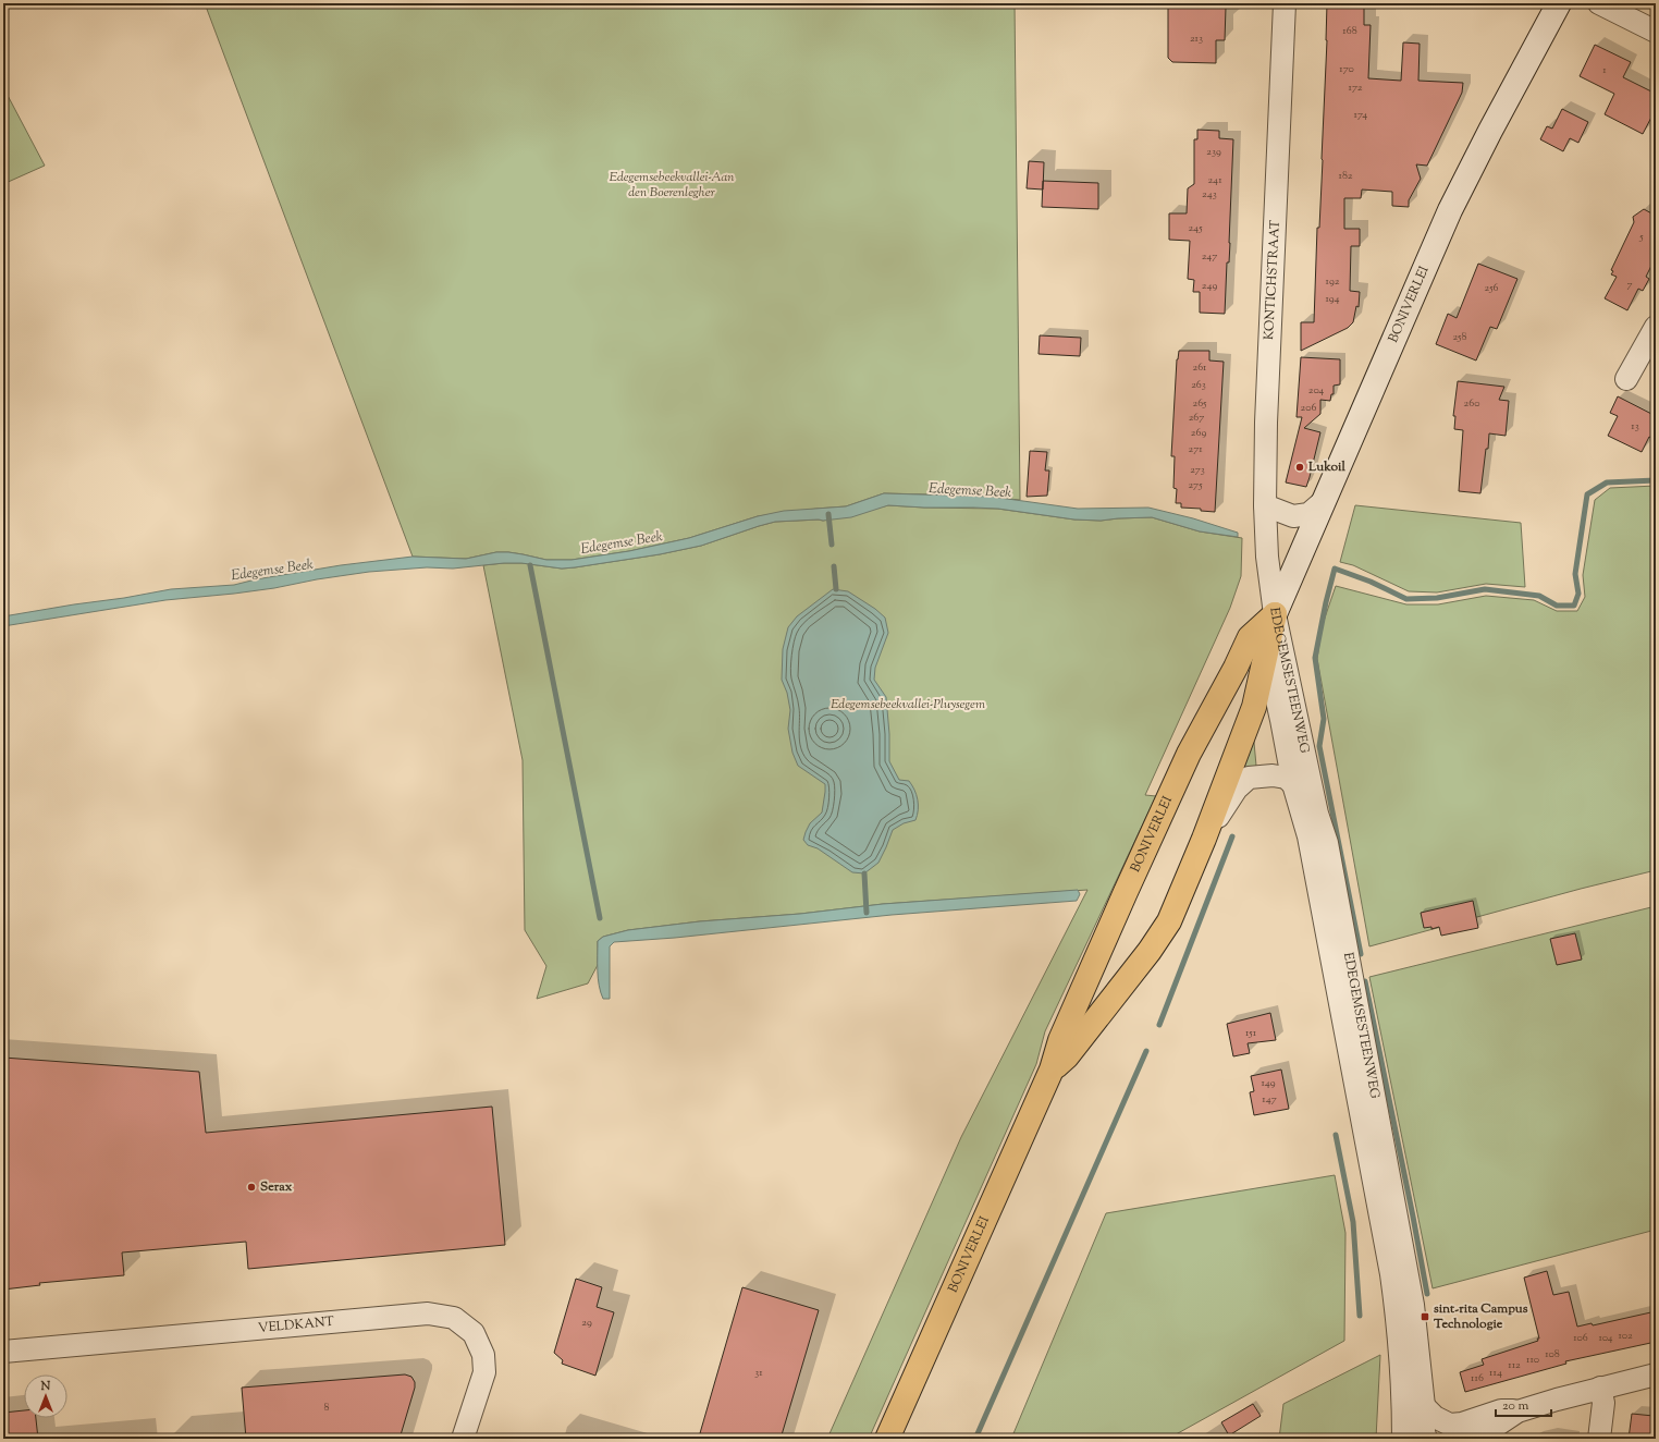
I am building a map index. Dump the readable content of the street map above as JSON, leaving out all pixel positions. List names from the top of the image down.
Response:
{
  "streets": {
    "highway": ["BONIVERLEI"],
    "street": ["KONTICHSTRAAT", "EDEGEMSESTEENWEG", "VELDKANT"]
  },
  "crossings": [
    ["KONTICHSTRAAT", "BONIVERLEI"],
    ["KONTICHSTRAAT", "EDEGEMSESTEENWEG"],
    ["BONIVERLEI", "EDEGEMSESTEENWEG"]
  ],
  "water": ["Edegemse Beek"],
  "parks": ["Edegemsebeekvallei-Aan den Boerenlegher", "Edegemsebeekvallei-Pluysegem"],
  "places": {
    "other": ["Lukoil", "Serax"],
    "transit": ["sint-rita Campus Technologie"]
  },
  "house_numbers": [
    "168",
    "213",
    "170",
    "1",
    "172",
    "174",
    "239",
    "182",
    "241",
    "243",
    "245",
    "5",
    "247",
    "192",
    "7",
    "249",
    "256",
    "194",
    "258",
    "261",
    "263",
    "204",
    "265",
    "260",
    "206",
    "267",
    "13",
    "269",
    "271",
    "273",
    "275",
    "151",
    "149",
    "147",
    "29",
    "102",
    "106",
    "104",
    "108",
    "110",
    "112",
    "31",
    "114",
    "116",
    "8"
  ],
  "scale_bar": "20 m",
  "north": "top"
}
